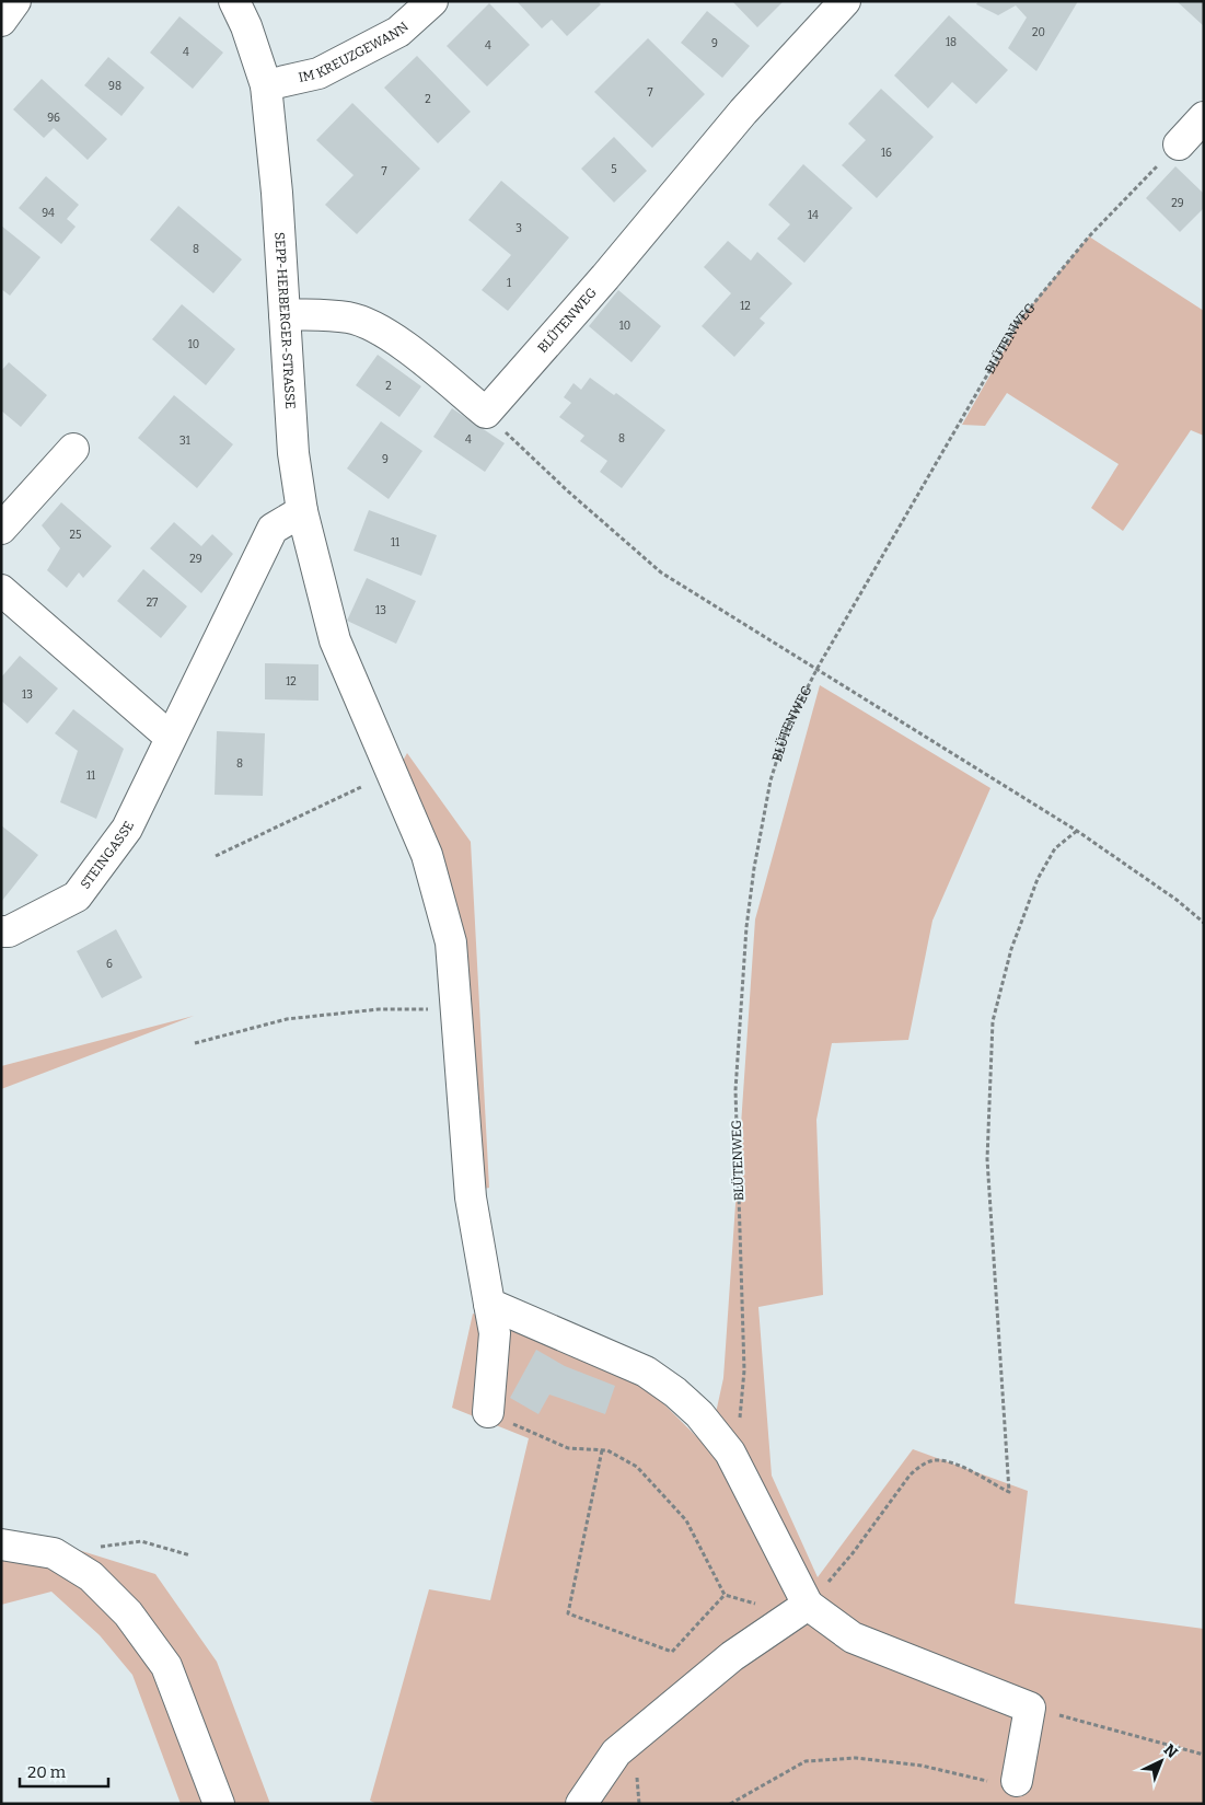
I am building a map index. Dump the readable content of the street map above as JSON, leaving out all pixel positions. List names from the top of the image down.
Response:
{
  "streets": {
    "street": [
      "IM KREUZGEWANN",
      "SEPP-HERBERGER-STRASSE",
      "BLÜTENWEG",
      "STEINGASSE"
    ]
  },
  "crossings": [
    ["IM KREUZGEWANN", "SEPP-HERBERGER-STRASSE"],
    ["SEPP-HERBERGER-STRASSE", "STEINGASSE"]
  ],
  "house_numbers": [
    "20",
    "18",
    "9",
    "4",
    "4",
    "98",
    "7",
    "2",
    "96",
    "16",
    "5",
    "7",
    "29",
    "94",
    "14",
    "3",
    "8",
    "1",
    "12",
    "10",
    "10",
    "2",
    "8",
    "4",
    "31",
    "9",
    "25",
    "11",
    "29",
    "27",
    "13",
    "12",
    "13",
    "8",
    "11",
    "6"
  ],
  "scale_bar": "20 m",
  "north": "top right"
}
